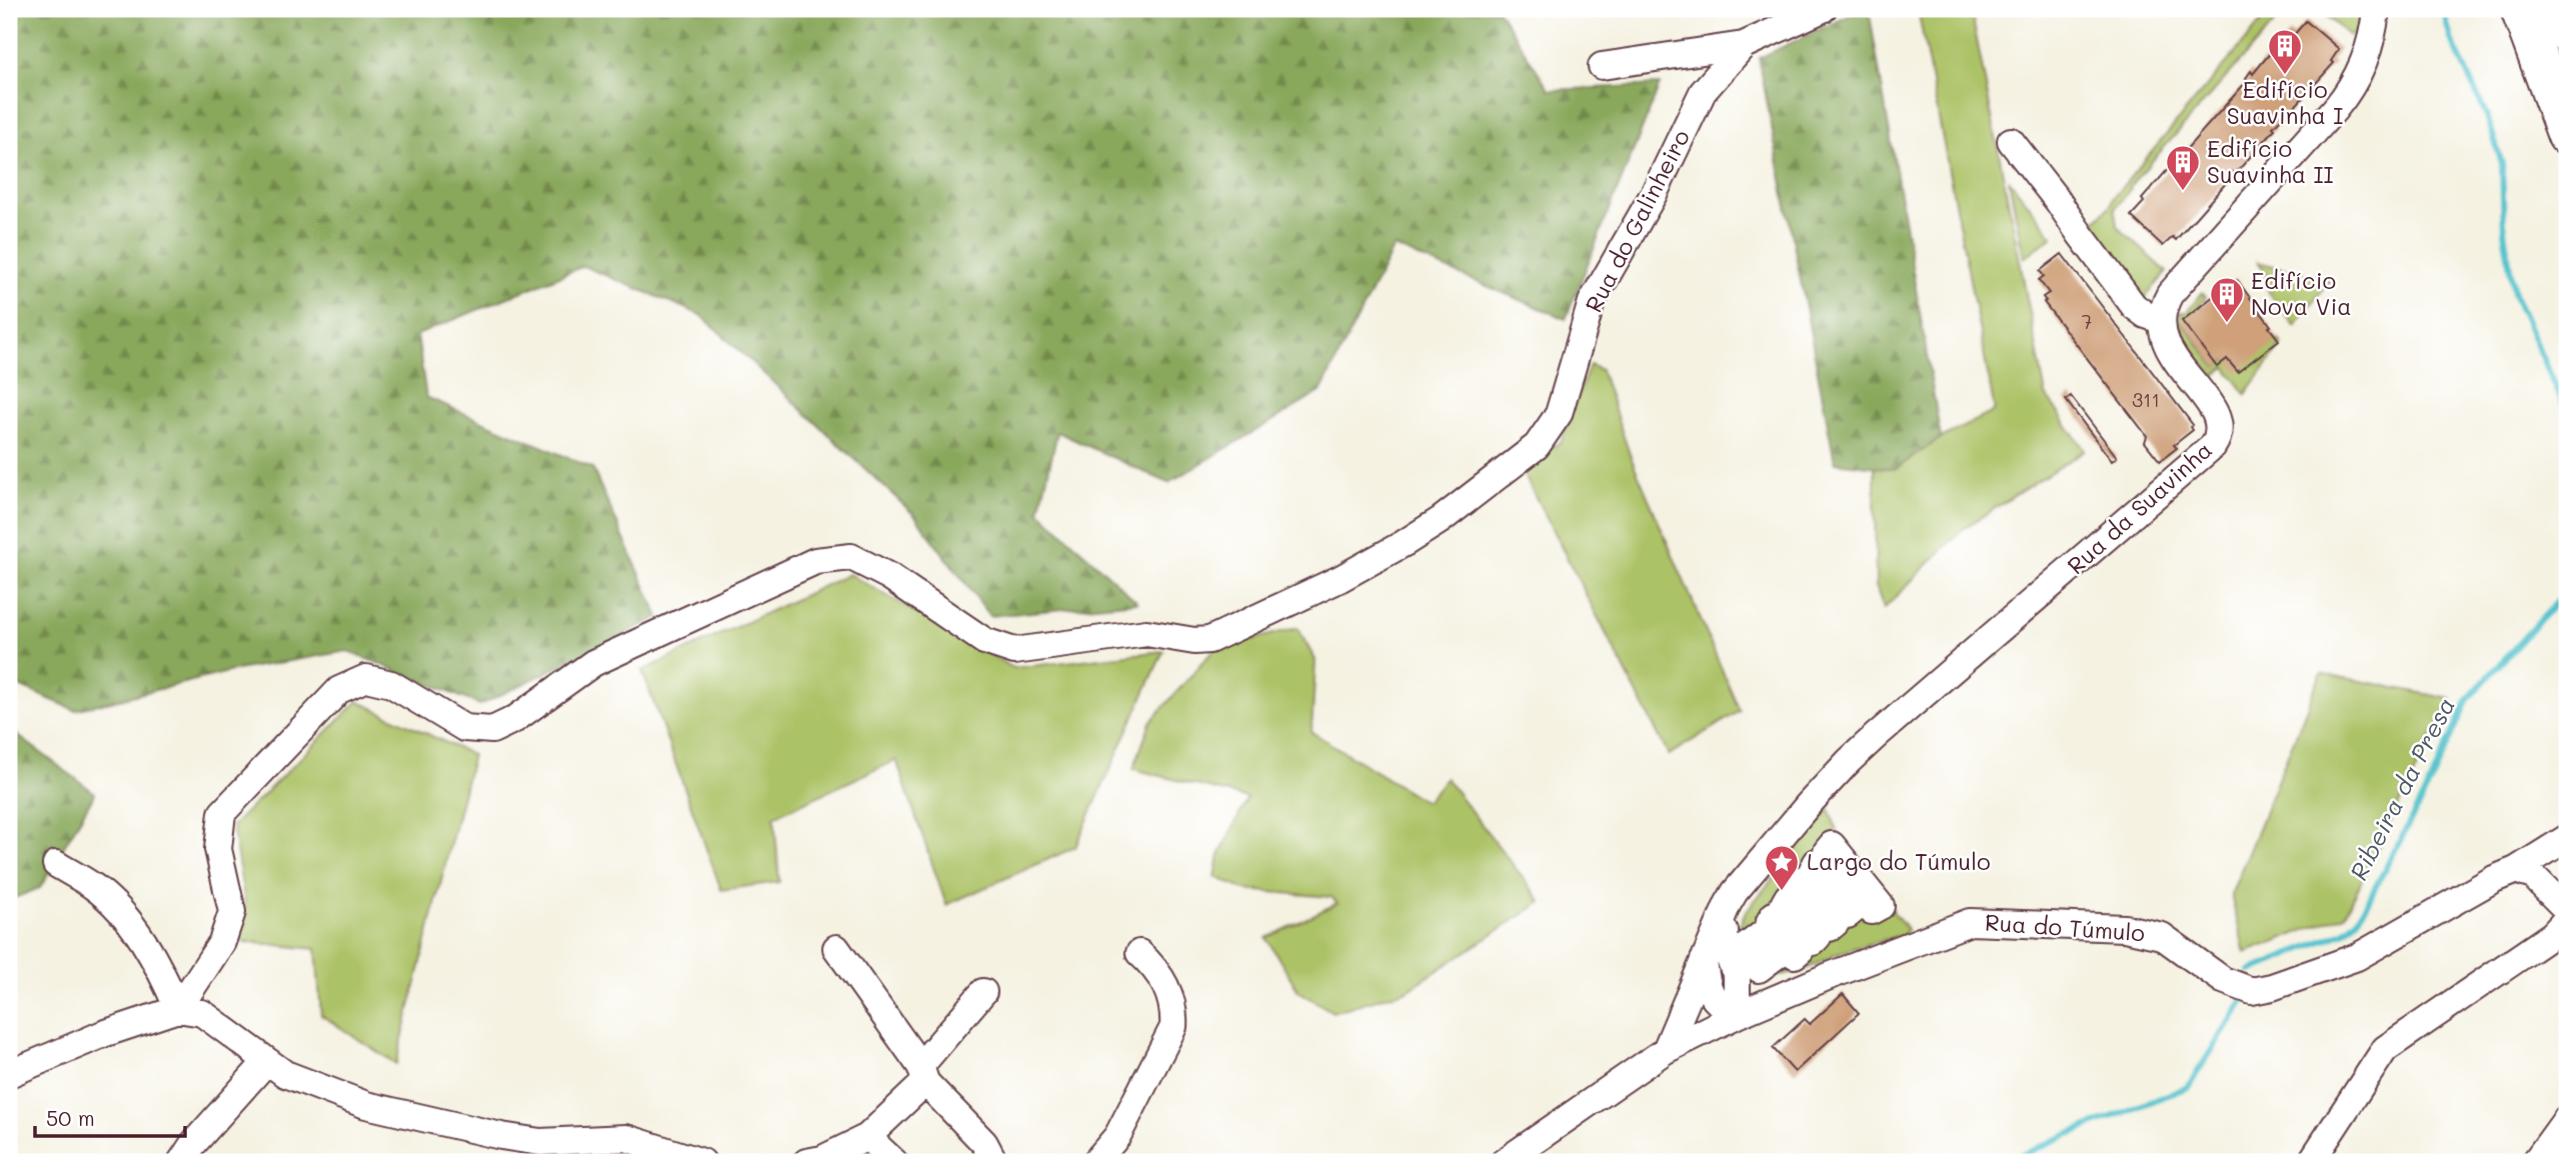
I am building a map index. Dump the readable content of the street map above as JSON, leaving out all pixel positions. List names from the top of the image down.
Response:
{
  "streets": {
    "street": ["Rua do Galinheiro", "Rua da Suavinha", "Rua do Túmulo"]
  },
  "crossings": [
    ["Rua da Suavinha", "Rua do Túmulo"]
  ],
  "water": ["Ribeira da Presa"],
  "places": {
    "building": ["Edifício Suavinha I", "Edifício Suavinha II", "Edifício Nova Via"],
    "place": ["Largo do Túmulo"]
  },
  "house_numbers": ["7", "311"],
  "scale_bar": "50 m"
}
